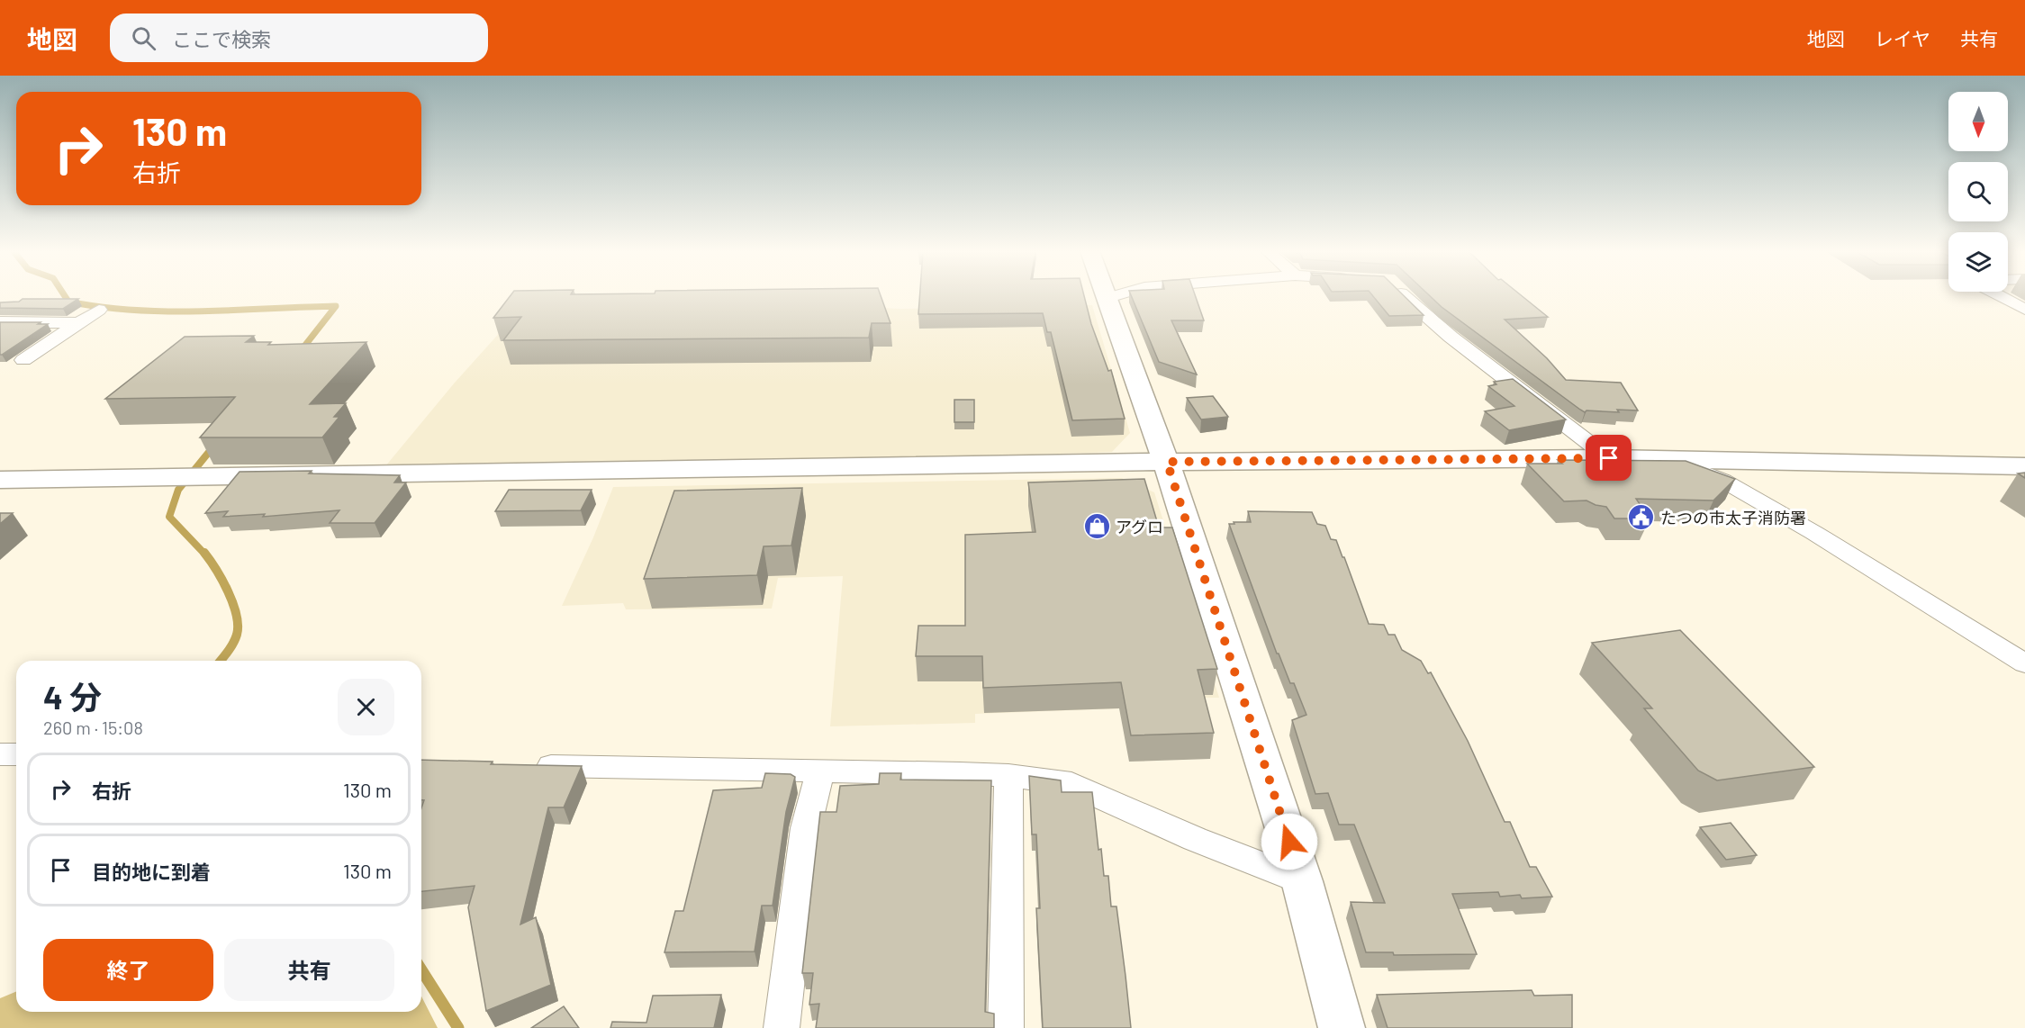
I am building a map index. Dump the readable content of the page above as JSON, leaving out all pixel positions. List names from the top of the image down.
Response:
{
  "places": {
    "public building": ["たつの市太子消防署"],
    "shop": ["アグロ"]
  },
  "north": "bottom",
  "page": {
    "header": "地図",
    "search": "ここで検索",
    "nav": ["地図", "レイヤ", "共有"],
    "turn": ["130 m", "右折"],
    "heading": ["4 分", "260 m · 15:08"],
    "list": [
      {
        "name": "右折",
        "value": "130 m"
      },
      {
        "name": "目的地に到着",
        "value": "130 m"
      }
    ],
    "buttons": ["終了", "共有"]
  }
}
